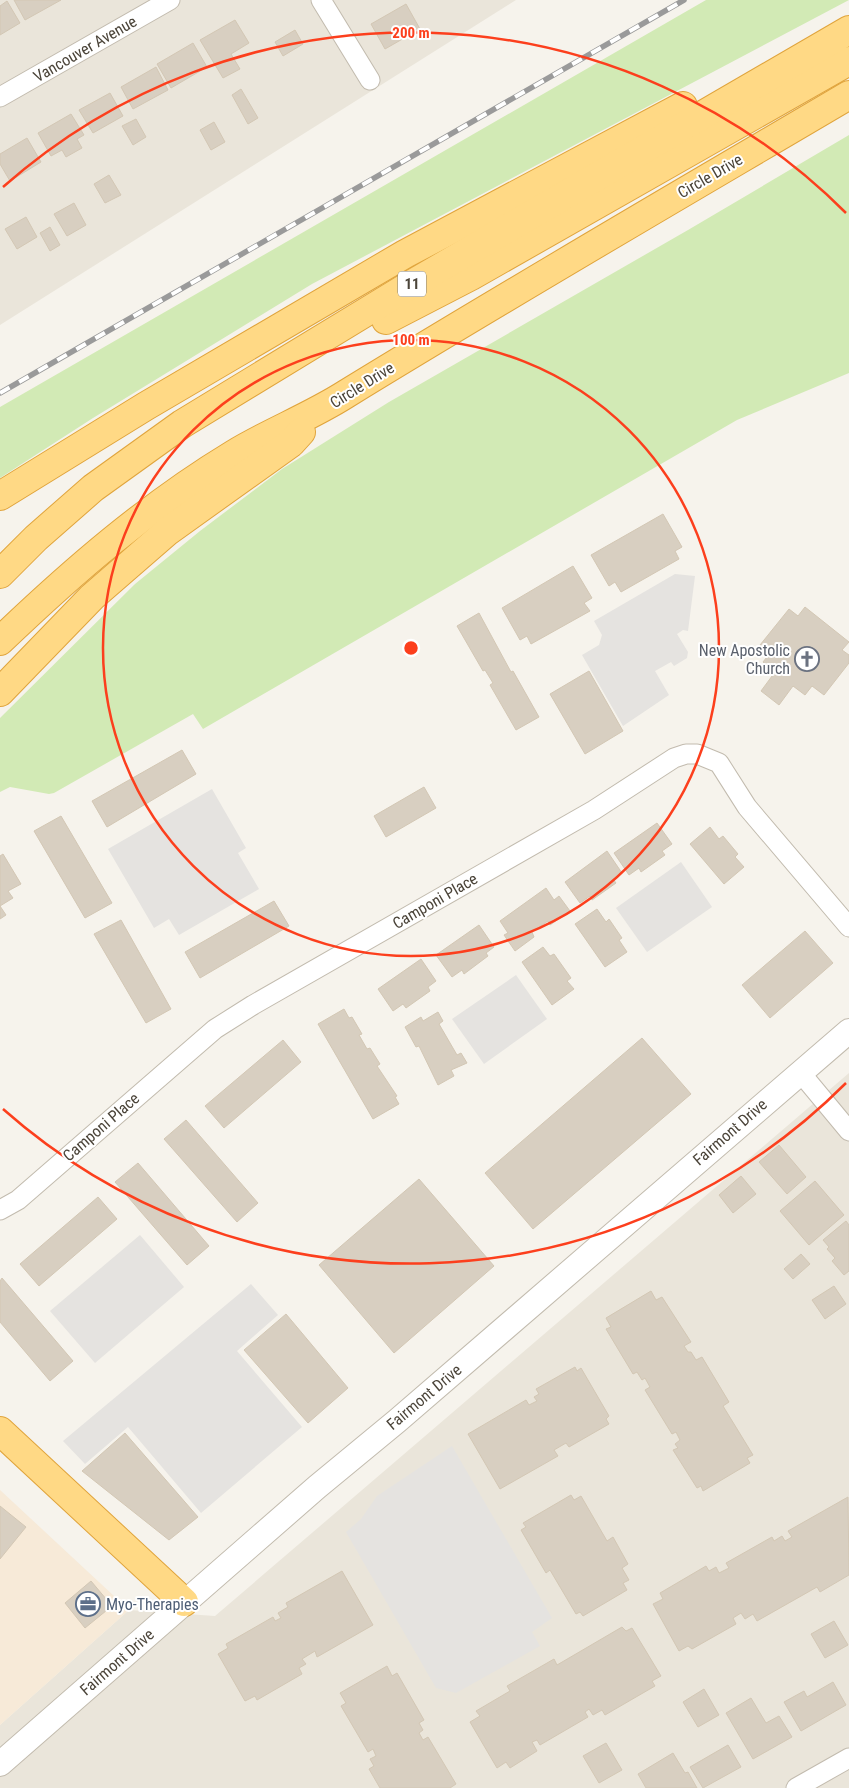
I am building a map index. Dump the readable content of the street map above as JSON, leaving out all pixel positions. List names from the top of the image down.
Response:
{
  "streets": {
    "highway": ["Circle Drive", "11"],
    "street": ["Vancouver Avenue", "Camponi Place", "Fairmont Drive"]
  },
  "places": {
    "church": ["New Apostolic Church"],
    "office": ["Myo-Therapies"]
  },
  "rings": ["200 m", "100 m"]
}
